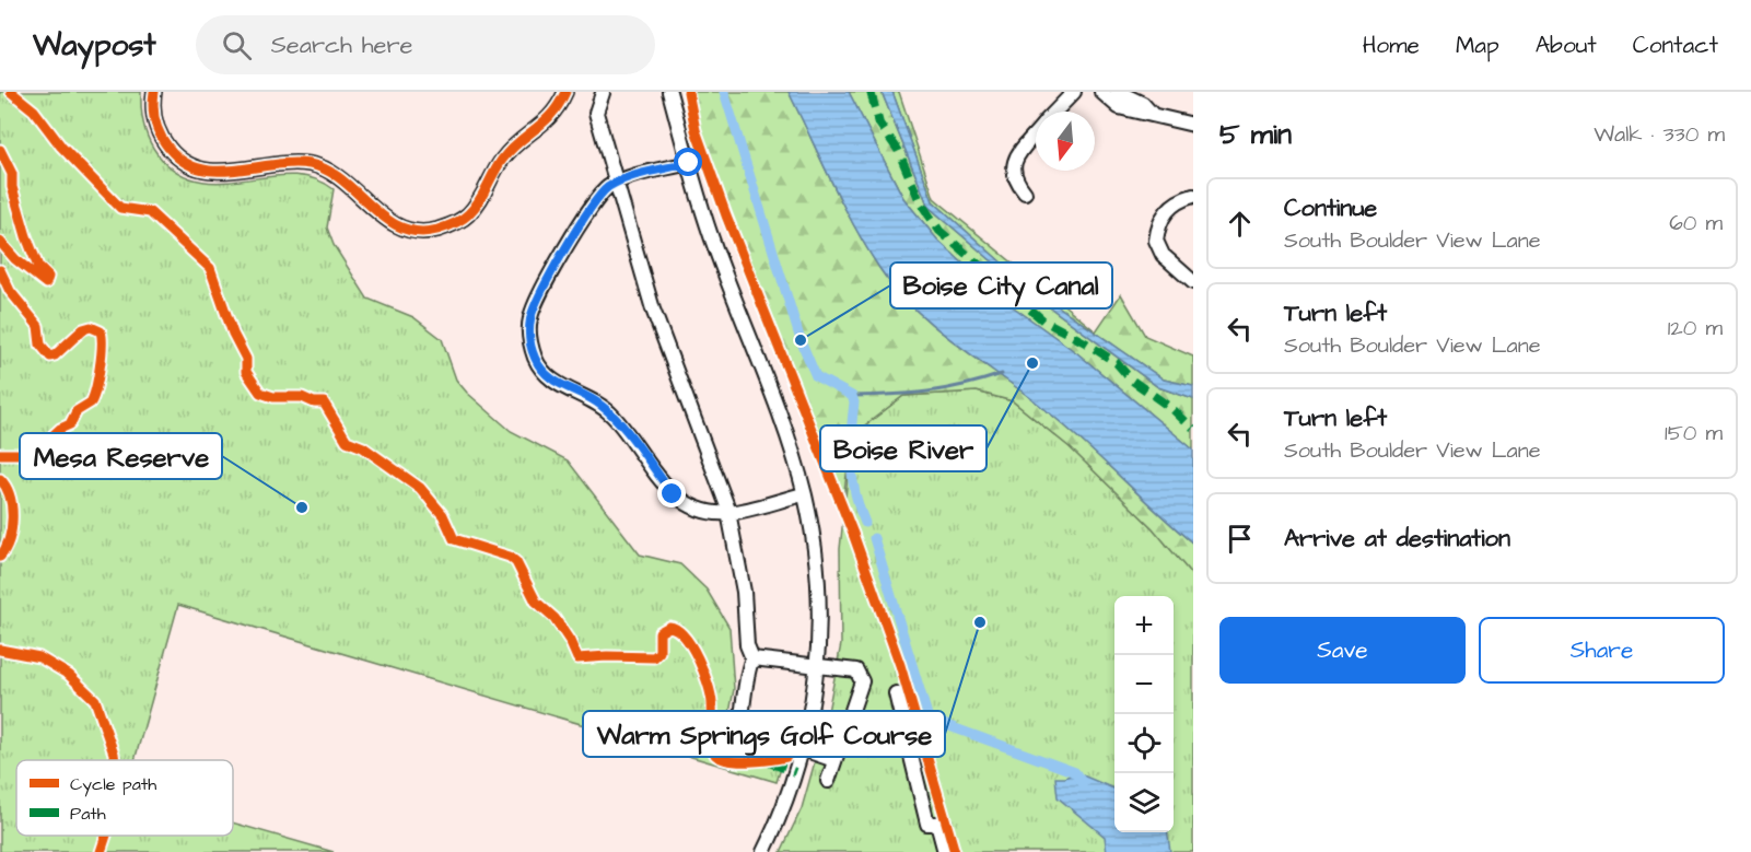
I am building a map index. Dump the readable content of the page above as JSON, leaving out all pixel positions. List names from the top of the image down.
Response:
{
  "places": [
    "Boise City Canal",
    "Boise River",
    "Mesa Reserve",
    "Warm Springs Golf Course"
  ],
  "legend": ["Cycle path", "Path"],
  "north": "bottom",
  "page": {
    "header": "Waypost",
    "search": "Search here",
    "nav": [
      "Home",
      "Map",
      "About",
      "Contact"
    ],
    "heading": ["5 min", "Walk · 330 m"],
    "list": [
      ["Continue", "South Boulder View Lane", "60 m"],
      ["Turn left", "South Boulder View Lane", "120 m"],
      ["Turn left", "South Boulder View Lane", "150 m"],
      "Arrive at destination"
    ],
    "map_buttons": ["+", "−"],
    "buttons": ["Save", "Share"]
  }
}
